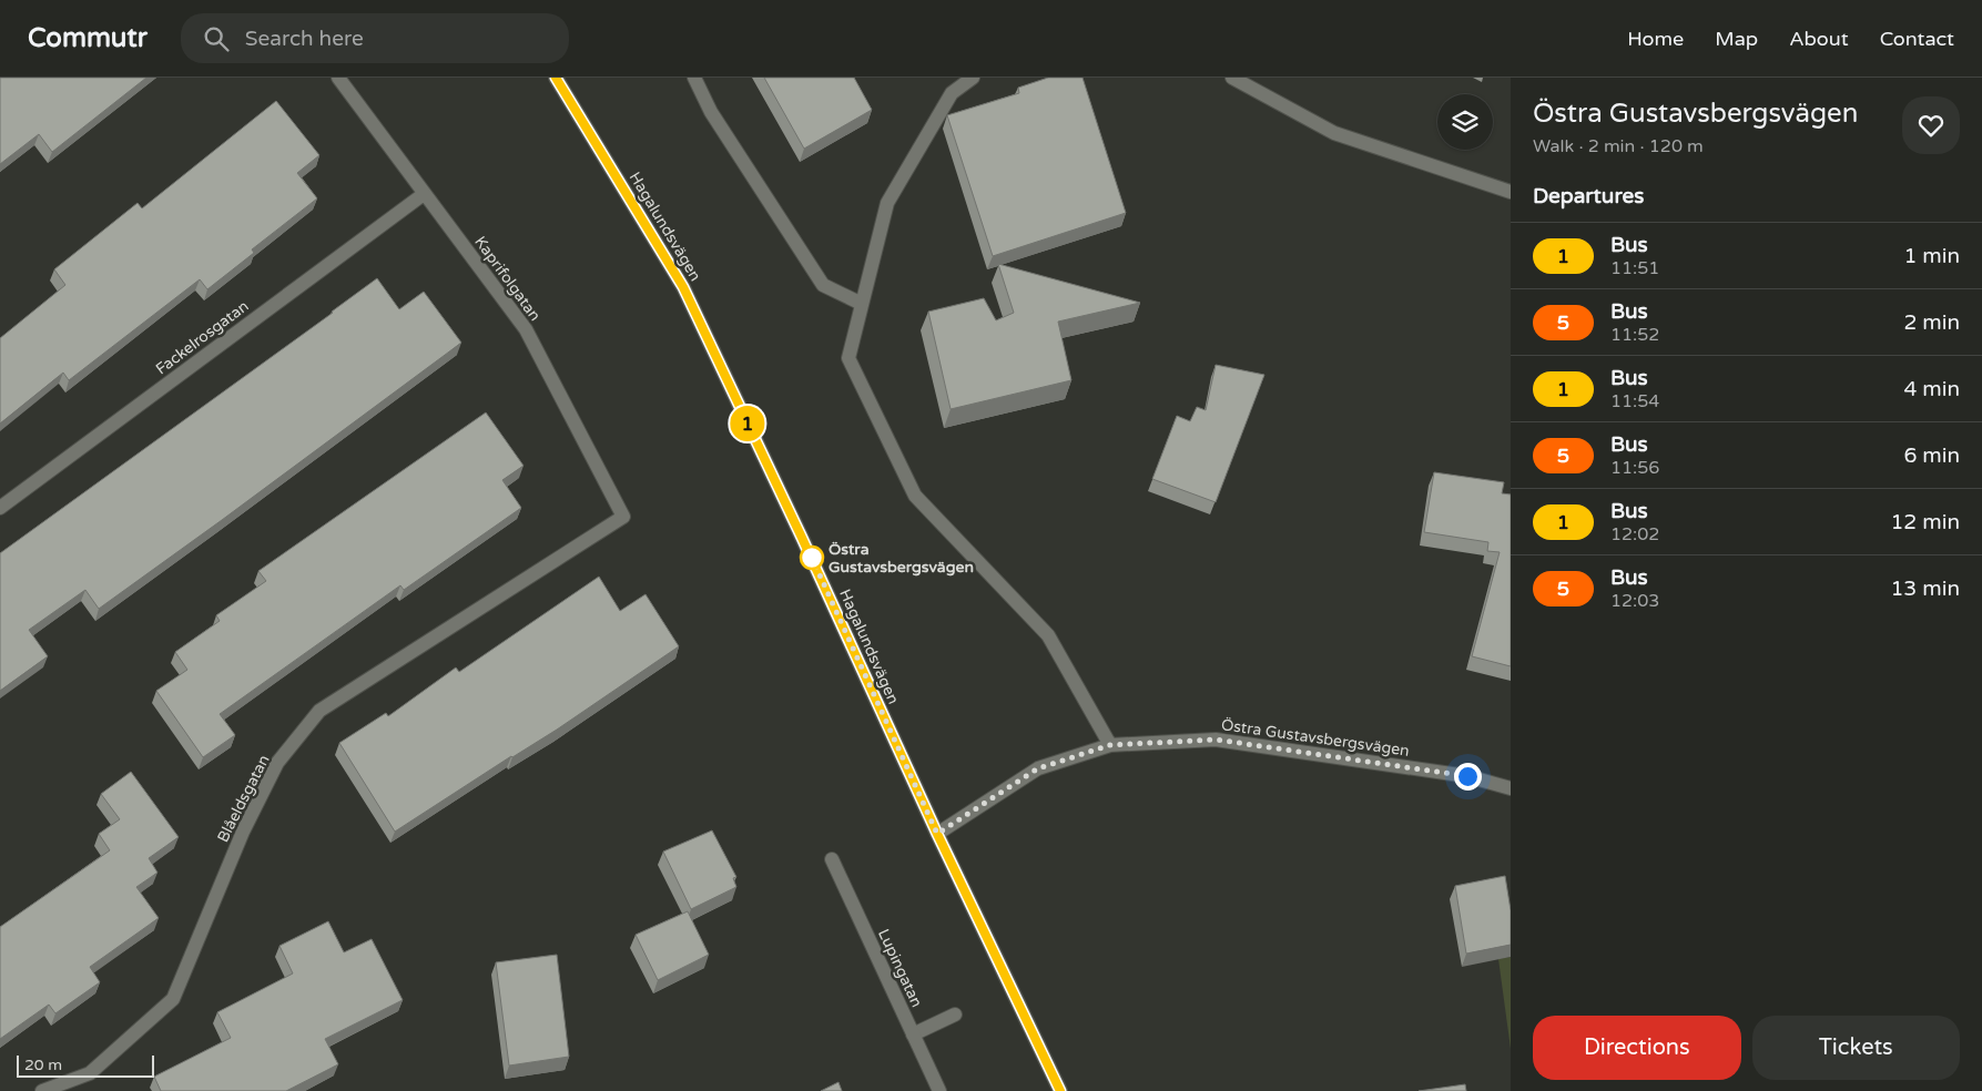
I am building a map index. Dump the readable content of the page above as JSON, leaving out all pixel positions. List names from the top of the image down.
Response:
{
  "streets": {
    "street": [
      "Hagalundsvägen",
      "Kaprifolgatan",
      "Fackelrosgatan",
      "Östra Gustavsbergsvägen",
      "Blåeldsgatan",
      "Lupingatan"
    ]
  },
  "crossings": [
    ["Hagalundsvägen", "Östra Gustavsbergsvägen"],
    ["Kaprifolgatan", "Fackelrosgatan"],
    ["Kaprifolgatan", "Blåeldsgatan"]
  ],
  "places": ["Östra Gustavsbergsvägen"],
  "lines": ["bus line 1"],
  "scale_bar": "20 m",
  "page": {
    "header": "Commutr",
    "search": "Search here",
    "nav": [
      "Home",
      "Map",
      "About",
      "Contact"
    ],
    "on_map": "1",
    "heading": [
      ["Östra Gustavsbergsvägen", "Walk · 2 min · 120 m"],
      "Departures"
    ],
    "list": [
      {
        "mark": "1",
        "name": "Bus",
        "note": "11:51",
        "value": "1 min"
      },
      {
        "mark": "5",
        "name": "Bus",
        "note": "11:52",
        "value": "2 min"
      },
      {
        "mark": "1",
        "name": "Bus",
        "note": "11:54",
        "value": "4 min"
      },
      {
        "mark": "5",
        "name": "Bus",
        "note": "11:56",
        "value": "6 min"
      },
      {
        "mark": "1",
        "name": "Bus",
        "note": "12:02",
        "value": "12 min"
      },
      {
        "mark": "5",
        "name": "Bus",
        "note": "12:03",
        "value": "13 min"
      }
    ],
    "buttons": ["Directions", "Tickets"],
    "scale": "20 m"
  }
}
